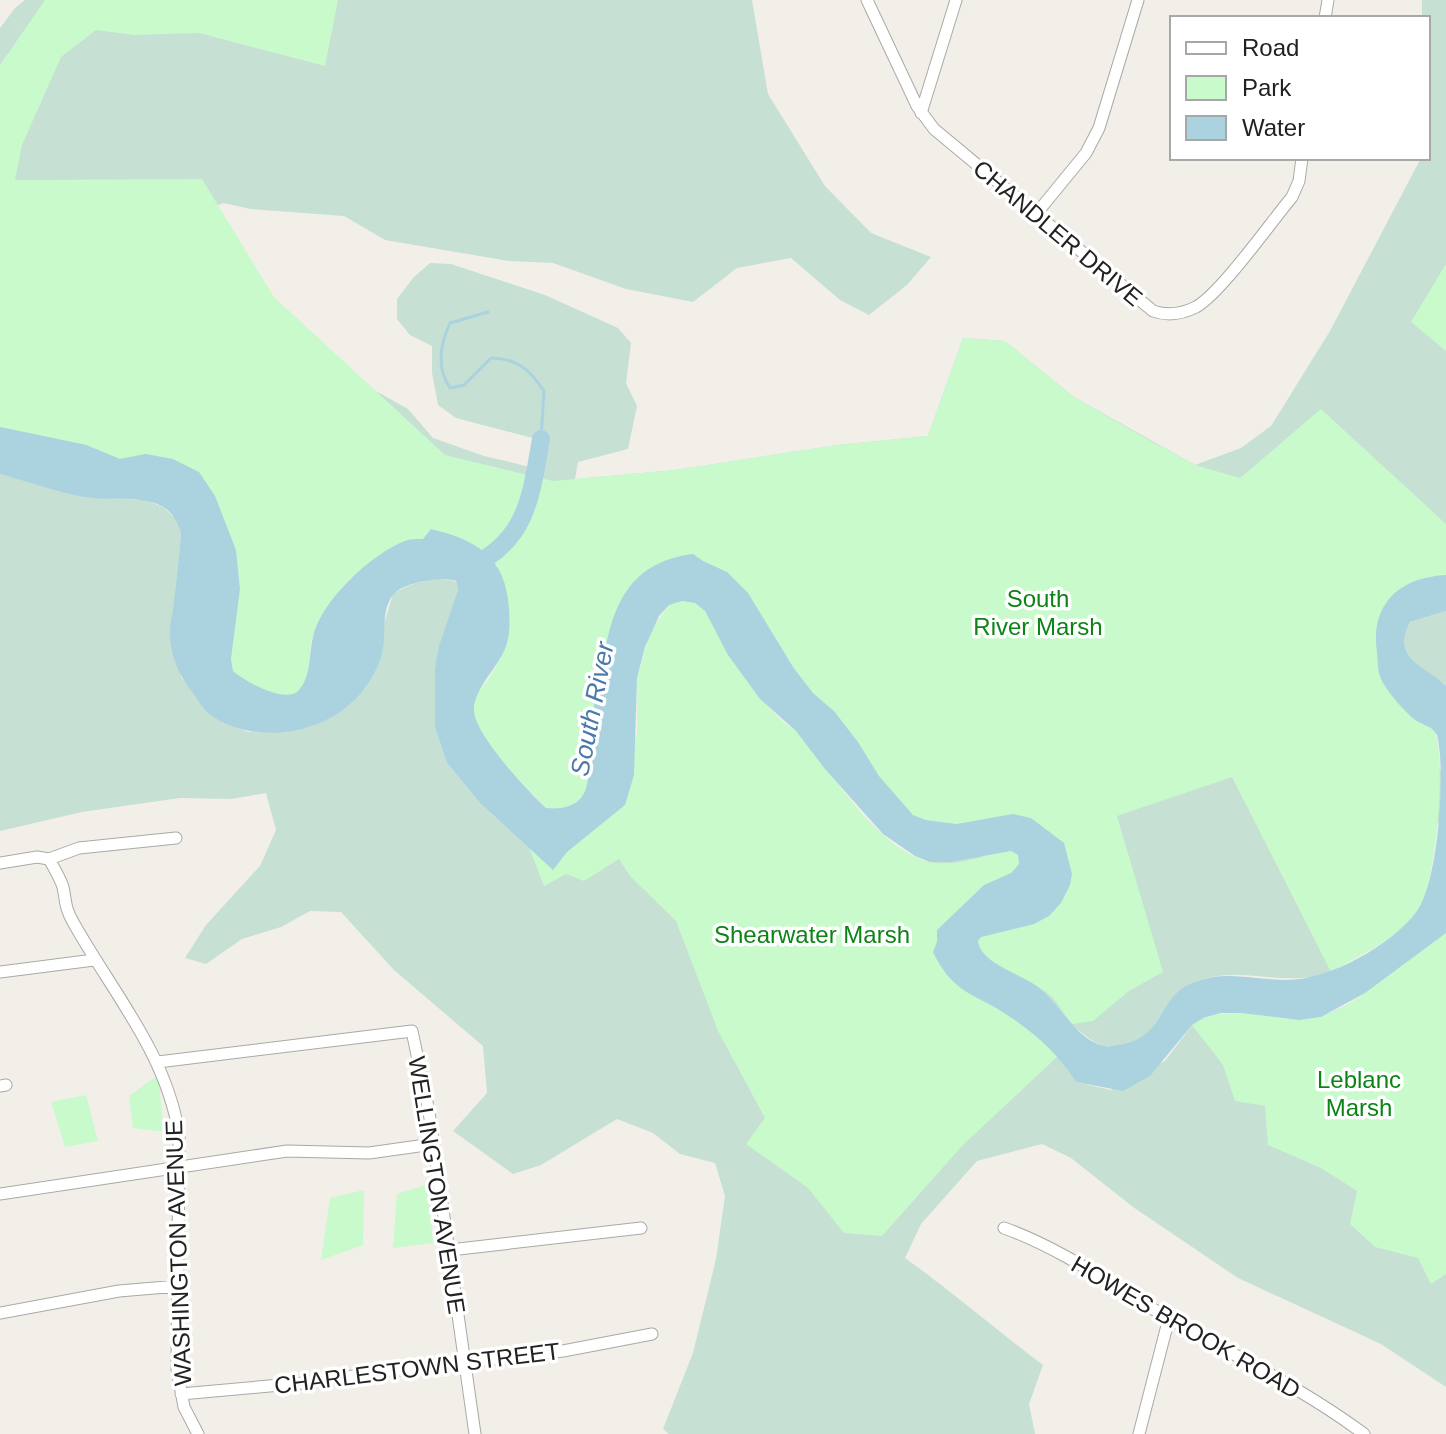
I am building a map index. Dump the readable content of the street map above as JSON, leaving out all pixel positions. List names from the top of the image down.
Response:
{
  "streets": {
    "street": [
      "CHANDLER DRIVE",
      "WELLINGTON AVENUE",
      "WASHINGTON AVENUE",
      "HOWES BROOK ROAD",
      "CHARLESTOWN STREET"
    ]
  },
  "crossings": [
    ["WELLINGTON AVENUE", "WASHINGTON AVENUE"],
    ["WELLINGTON AVENUE", "CHARLESTOWN STREET"],
    ["WASHINGTON AVENUE", "CHARLESTOWN STREET"]
  ],
  "water": ["South River"],
  "parks": ["South River Marsh", "Shearwater Marsh", "Leblanc Marsh"],
  "legend": ["Road", "Park", "Water"]
}
